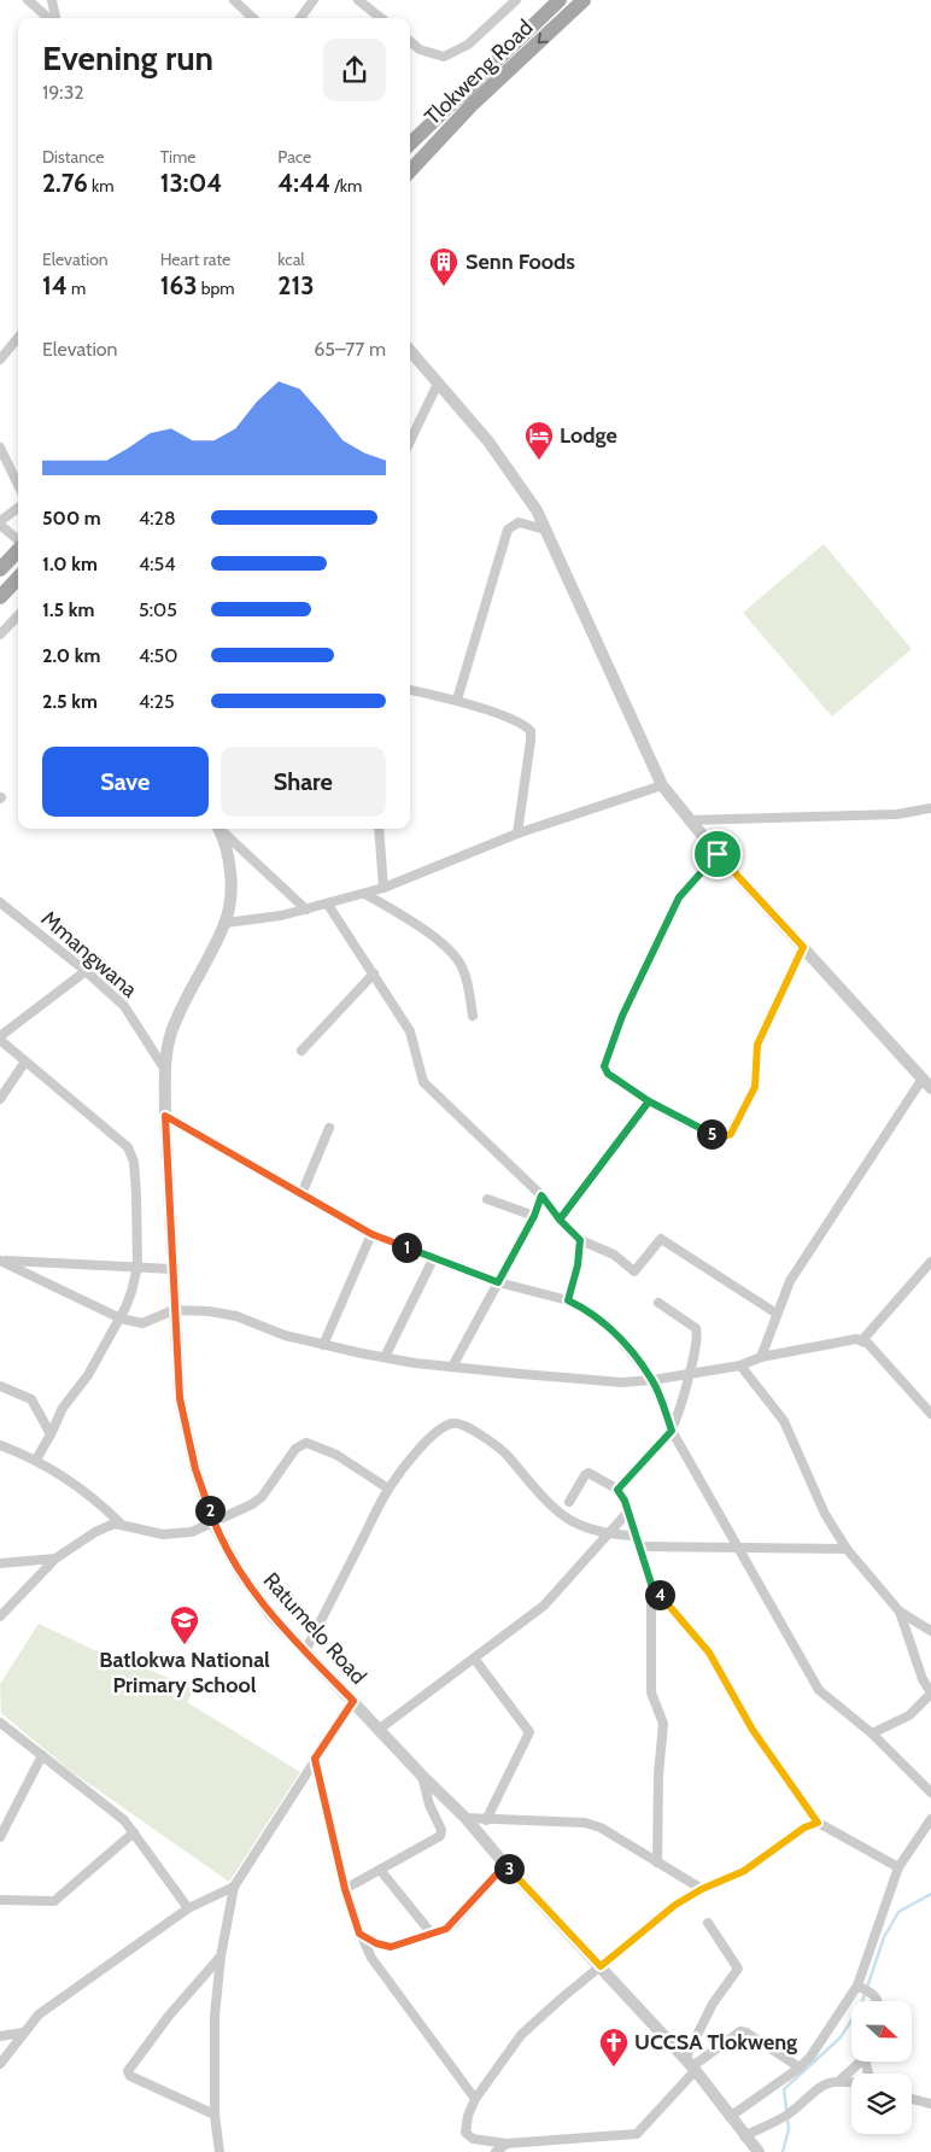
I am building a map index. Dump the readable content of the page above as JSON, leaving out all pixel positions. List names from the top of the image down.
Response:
{
  "streets": {
    "main road": ["Tlokweng Road"],
    "street": ["Mmangwana", "Ratumelo Road"]
  },
  "crossings": [
    ["Mmangwana", "Ratumelo Road"]
  ],
  "places": {
    "building": ["Senn Foods"],
    "hotel": ["Lodge"],
    "school or university": ["Batlokwa National Primary School"],
    "church": ["UCCSA Tlokweng"]
  },
  "north": "right",
  "page": {
    "heading": ["Evening run", "19:32"],
    "stats": [
      ["Distance", "2.76 km"],
      ["Time", "13:04"],
      ["Pace", "4:44 /km"],
      ["Elevation", "14 m"],
      ["Heart rate", "163 bpm"],
      ["kcal", "213"]
    ],
    "chart": ["Elevation", "65–77 m"],
    "list": [
      {
        "name": "500 m",
        "note": "4:28"
      },
      {
        "name": "1.0 km",
        "note": "4:54"
      },
      {
        "name": "1.5 km",
        "note": "5:05"
      },
      {
        "name": "2.0 km",
        "note": "4:50"
      },
      {
        "name": "2.5 km",
        "note": "4:25"
      }
    ],
    "buttons": ["Save", "Share"],
    "pins": [
      "5",
      "1",
      "2",
      "4",
      "3"
    ]
  }
}
